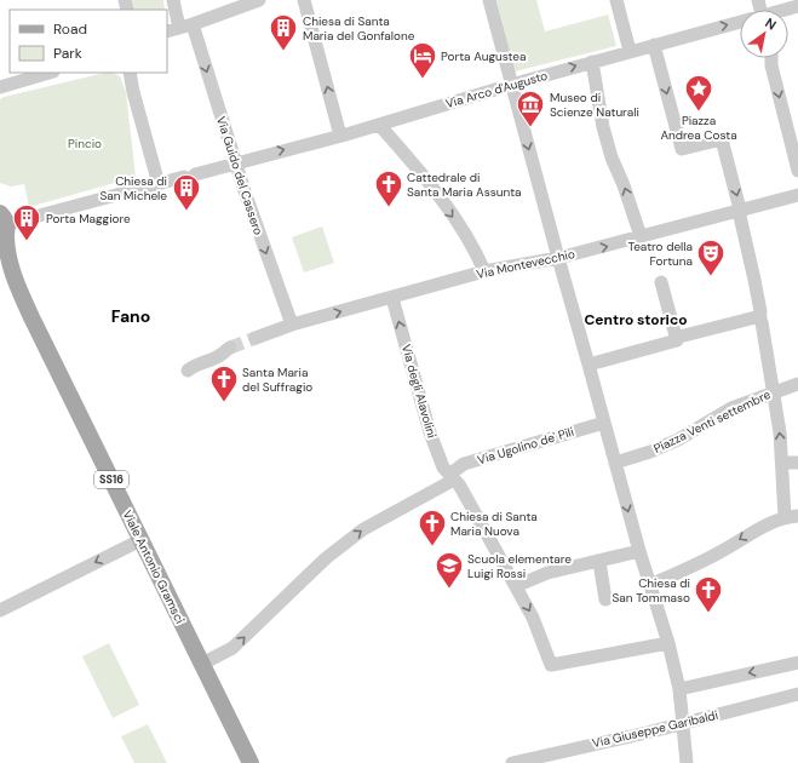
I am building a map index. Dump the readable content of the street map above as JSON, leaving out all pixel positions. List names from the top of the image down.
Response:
{
  "streets": {
    "main road": ["SS16", "Viale Antonio Gramsci"],
    "street": [
      "Via Arco d'Augusto",
      "Via Guido del Cassero",
      "Via Montevecchio",
      "Via degli Alavolini",
      "Piazza Venti settembre",
      "Via Ugolino de' Pili",
      "Via Giuseppe Garibaldi"
    ]
  },
  "crossings": [
    ["Via Arco d'Augusto", "Via Guido del Cassero"],
    ["Via Arco d'Augusto", "Viale Antonio Gramsci"],
    ["Via Guido del Cassero", "Via Montevecchio"],
    ["Via Montevecchio", "Via degli Alavolini"],
    ["Via Montevecchio", "Piazza Venti settembre"],
    ["Via degli Alavolini", "Via Ugolino de' Pili"],
    ["Via Ugolino de' Pili", "Viale Antonio Gramsci"]
  ],
  "one_way": ["Via Arco d'Augusto", "Via Ugolino de' Pili"],
  "districts": ["Fano", "Centro storico"],
  "parks": ["Pincio"],
  "places": {
    "building": ["Chiesa di Santa Maria del Gonfalone", "Chiesa di San Michele", "Porta Maggiore"],
    "hotel": ["Porta Augustea"],
    "place": ["Piazza Andrea Costa"],
    "museum": ["Museo di Scienze Naturali"],
    "church": [
      "Cattedrale di Santa Maria Assunta",
      "Santa Maria del Suffragio",
      "Chiesa di Santa Maria Nuova",
      "Chiesa di San Tommaso"
    ],
    "theatre": ["Teatro della Fortuna"],
    "school or university": ["Scuola elementare Luigi Rossi"]
  },
  "legend": ["Road", "Park"],
  "north": "top right"
}
